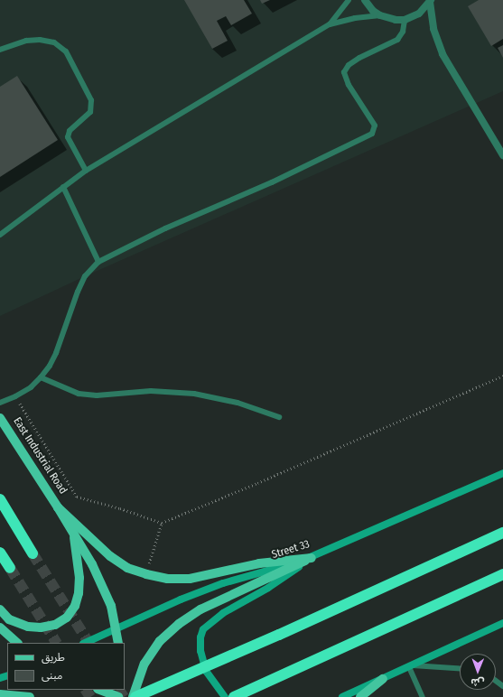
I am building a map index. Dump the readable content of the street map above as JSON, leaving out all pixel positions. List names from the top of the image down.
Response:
{
  "streets": {
    "main road": ["East Industrial Road"],
    "street": ["Street 33"]
  },
  "legend": ["طريق", "مبنى"],
  "north": "bottom"
}
